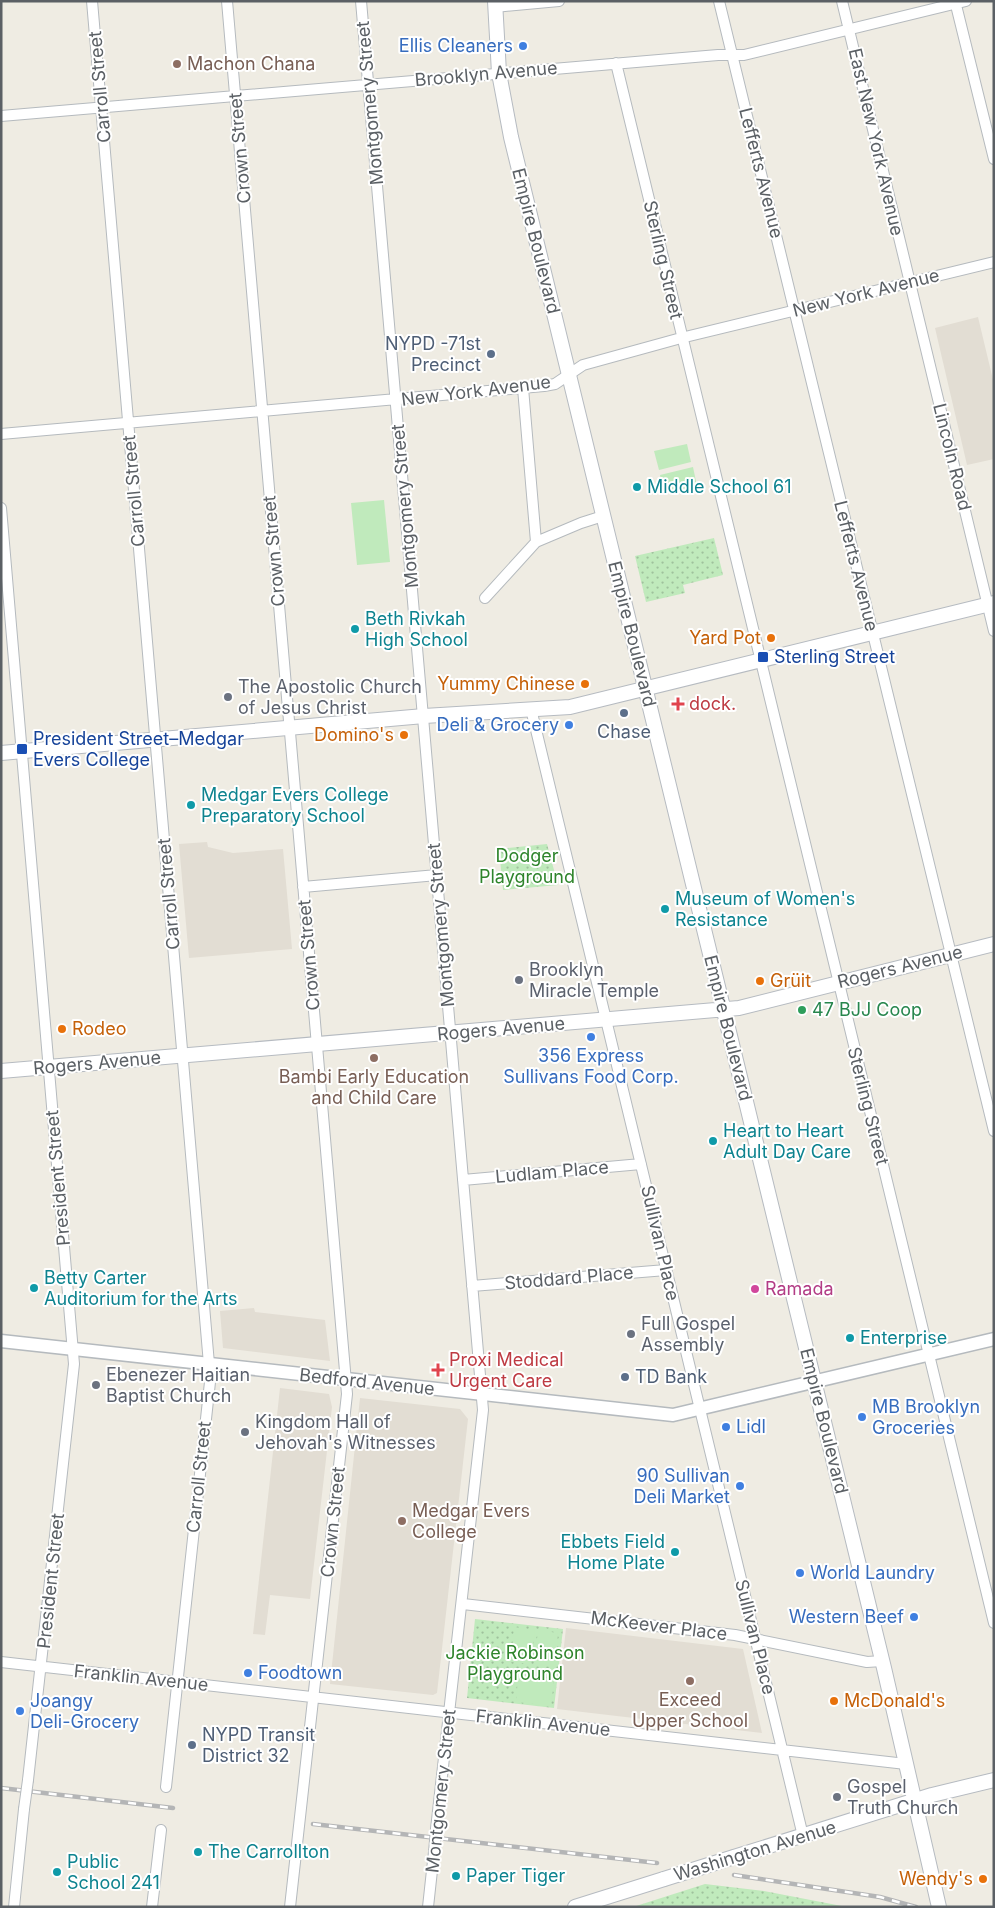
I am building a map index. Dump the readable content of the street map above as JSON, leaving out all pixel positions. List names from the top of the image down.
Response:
{
  "streets": {
    "main road": ["Empire Boulevard", "Rogers Avenue", "Washington Avenue"],
    "street": [
      "Brooklyn Avenue",
      "Carroll Street",
      "Montgomery Street",
      "East New York Avenue",
      "Crown Street",
      "Lefferts Avenue",
      "Sterling Street",
      "New York Avenue",
      "Lincoln Road",
      "Ludlam Place",
      "President Street",
      "Sullivan Place",
      "Stoddard Place",
      "Bedford Avenue",
      "McKeever Place",
      "Franklin Avenue"
    ]
  },
  "crossings": [
    ["Brooklyn Avenue", "Carroll Street"],
    ["Brooklyn Avenue", "Montgomery Street"],
    ["Brooklyn Avenue", "East New York Avenue"],
    ["Brooklyn Avenue", "Crown Street"],
    ["Brooklyn Avenue", "Lefferts Avenue"],
    ["Brooklyn Avenue", "Empire Boulevard"],
    ["Brooklyn Avenue", "Sterling Street"],
    ["Carroll Street", "New York Avenue"],
    ["Carroll Street", "Rogers Avenue"],
    ["Carroll Street", "Bedford Avenue"],
    ["Carroll Street", "Franklin Avenue"],
    ["Montgomery Street", "New York Avenue"],
    ["Montgomery Street", "Rogers Avenue"],
    ["Montgomery Street", "Ludlam Place"],
    ["Montgomery Street", "Stoddard Place"],
    ["Montgomery Street", "Bedford Avenue"],
    ["Montgomery Street", "McKeever Place"],
    ["Montgomery Street", "Franklin Avenue"],
    ["East New York Avenue", "New York Avenue"],
    ["East New York Avenue", "Lincoln Road"],
    ["Crown Street", "New York Avenue"],
    ["Crown Street", "Rogers Avenue"],
    ["Crown Street", "Bedford Avenue"],
    ["Crown Street", "Franklin Avenue"],
    ["Lefferts Avenue", "New York Avenue"],
    ["Lefferts Avenue", "Rogers Avenue"],
    ["Empire Boulevard", "New York Avenue"],
    ["Empire Boulevard", "Rogers Avenue"],
    ["Empire Boulevard", "Bedford Avenue"],
    ["Empire Boulevard", "McKeever Place"],
    ["Empire Boulevard", "Franklin Avenue"],
    ["Empire Boulevard", "Washington Avenue"],
    ["Sterling Street", "New York Avenue"],
    ["Sterling Street", "Rogers Avenue"],
    ["Sterling Street", "Bedford Avenue"],
    ["New York Avenue", "Lincoln Road"],
    ["Rogers Avenue", "President Street"],
    ["Rogers Avenue", "Sullivan Place"],
    ["Ludlam Place", "Sullivan Place"],
    ["President Street", "Bedford Avenue"],
    ["President Street", "Franklin Avenue"],
    ["Sullivan Place", "Stoddard Place"],
    ["Sullivan Place", "Bedford Avenue"],
    ["Sullivan Place", "McKeever Place"],
    ["Sullivan Place", "Franklin Avenue"],
    ["Sullivan Place", "Washington Avenue"]
  ],
  "parks": ["Dodger Playground", "Jackie Robinson Playground"],
  "places": {
    "other": [
      "Ellis Cleaners",
      "Machon Chana",
      "NYPD -71st Precinct",
      "Middle School 61",
      "Beth Rivkah High School",
      "Yard Pot",
      "Yummy Chinese",
      "The Apostolic Church of Jesus Christ",
      "Chase",
      "Deli & Grocery",
      "Domino's",
      "Medgar Evers College Preparatory School",
      "Museum of Women's Resistance",
      "Brooklyn Miracle Temple",
      "Grüit",
      "47 BJJ Coop",
      "Rodeo",
      "356 Express Sullivans Food Corp.",
      "Bambi Early Education and Child Care",
      "Heart to Heart Adult Day Care",
      "Betty Carter Auditorium for the Arts",
      "Ramada",
      "Full Gospel Assembly",
      "Enterprise",
      "TD Bank",
      "Ebenezer Haitian Baptist Church",
      "MB Brooklyn Groceries",
      "Lidl",
      "Kingdom Hall of Jehovah's Witnesses",
      "90 Sullivan Deli Market",
      "Medgar Evers College",
      "Ebbets Field Home Plate",
      "World Laundry",
      "Western Beef",
      "Foodtown",
      "Exceed Upper School",
      "McDonald's",
      "Joangy Deli-Grocery",
      "NYPD Transit District 32",
      "Gospel Truth Church",
      "The Carrollton",
      "Public School 241",
      "Paper Tiger",
      "Wendy's"
    ],
    "transit": ["Sterling Street", "President Street–Medgar Evers College"],
    "health": ["dock.", "Proxi Medical Urgent Care"]
  }
}
